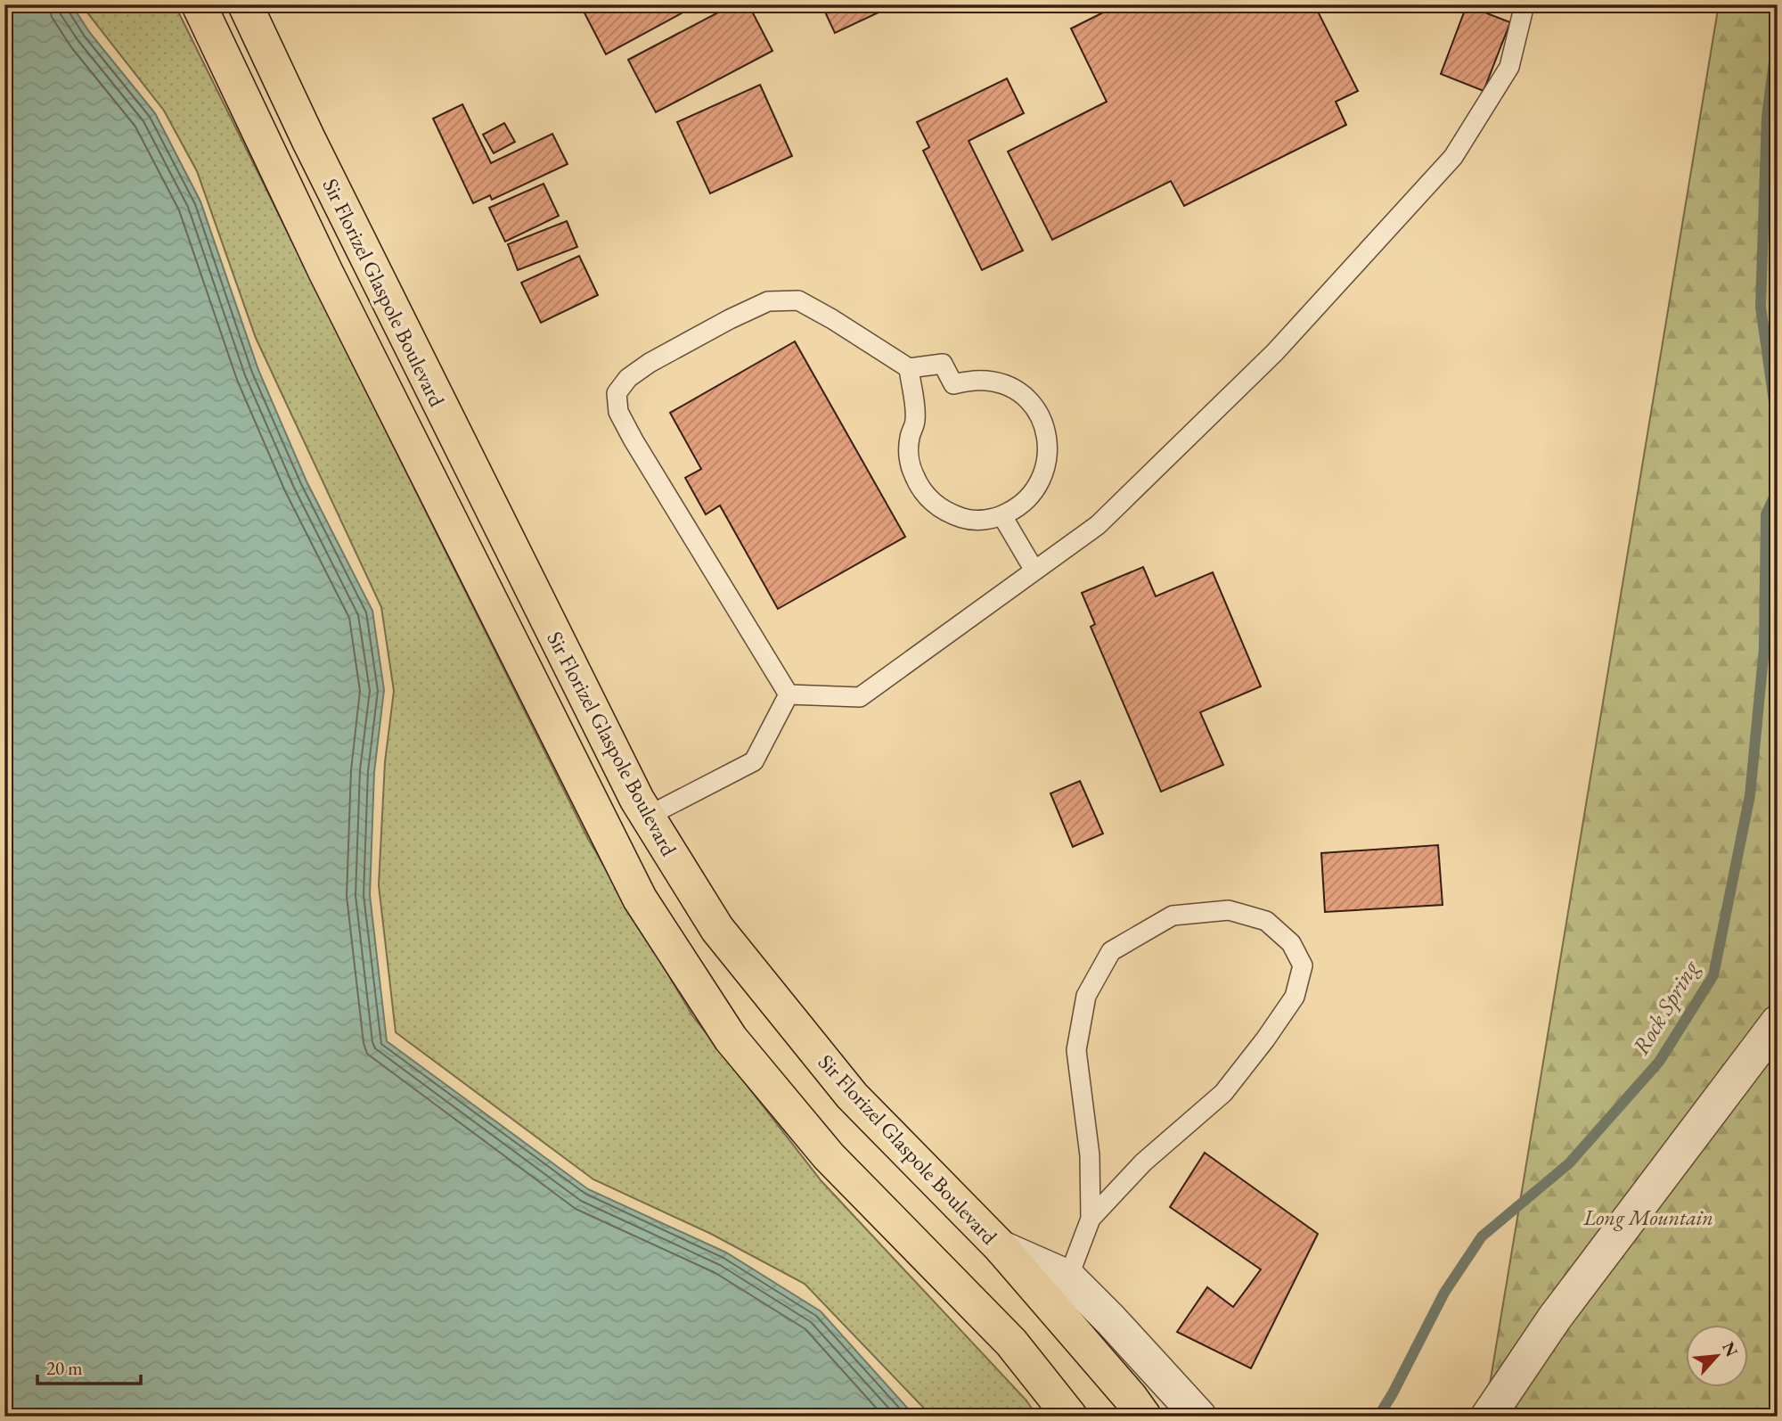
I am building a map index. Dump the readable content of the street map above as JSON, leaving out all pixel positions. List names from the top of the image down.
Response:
{
  "streets": {
    "highway": ["Sir Florizel Glaspole Boulevard"]
  },
  "water": ["Rock Spring"],
  "parks": ["Long Mountain"],
  "scale_bar": "20 m",
  "north": "top right"
}
